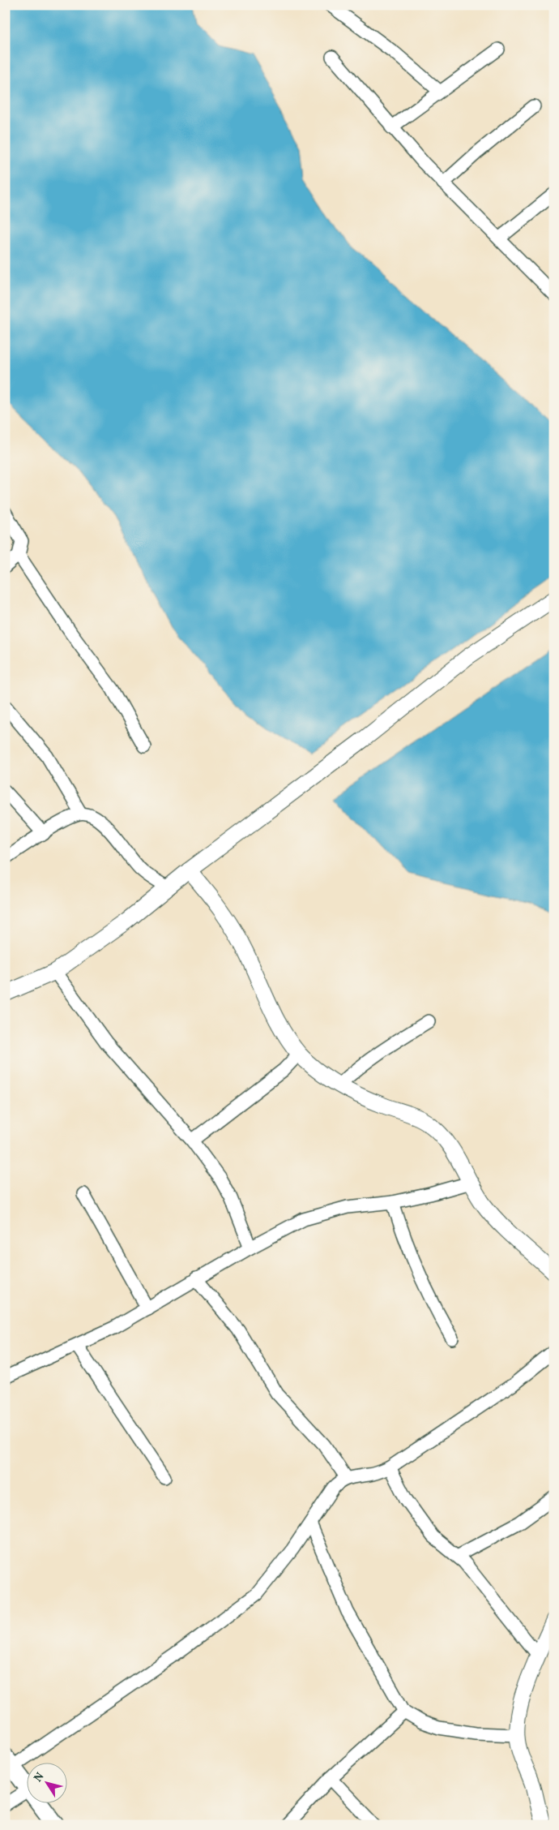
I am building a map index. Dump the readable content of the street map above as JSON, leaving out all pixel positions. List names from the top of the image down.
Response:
{
  "north": "top left"
}
